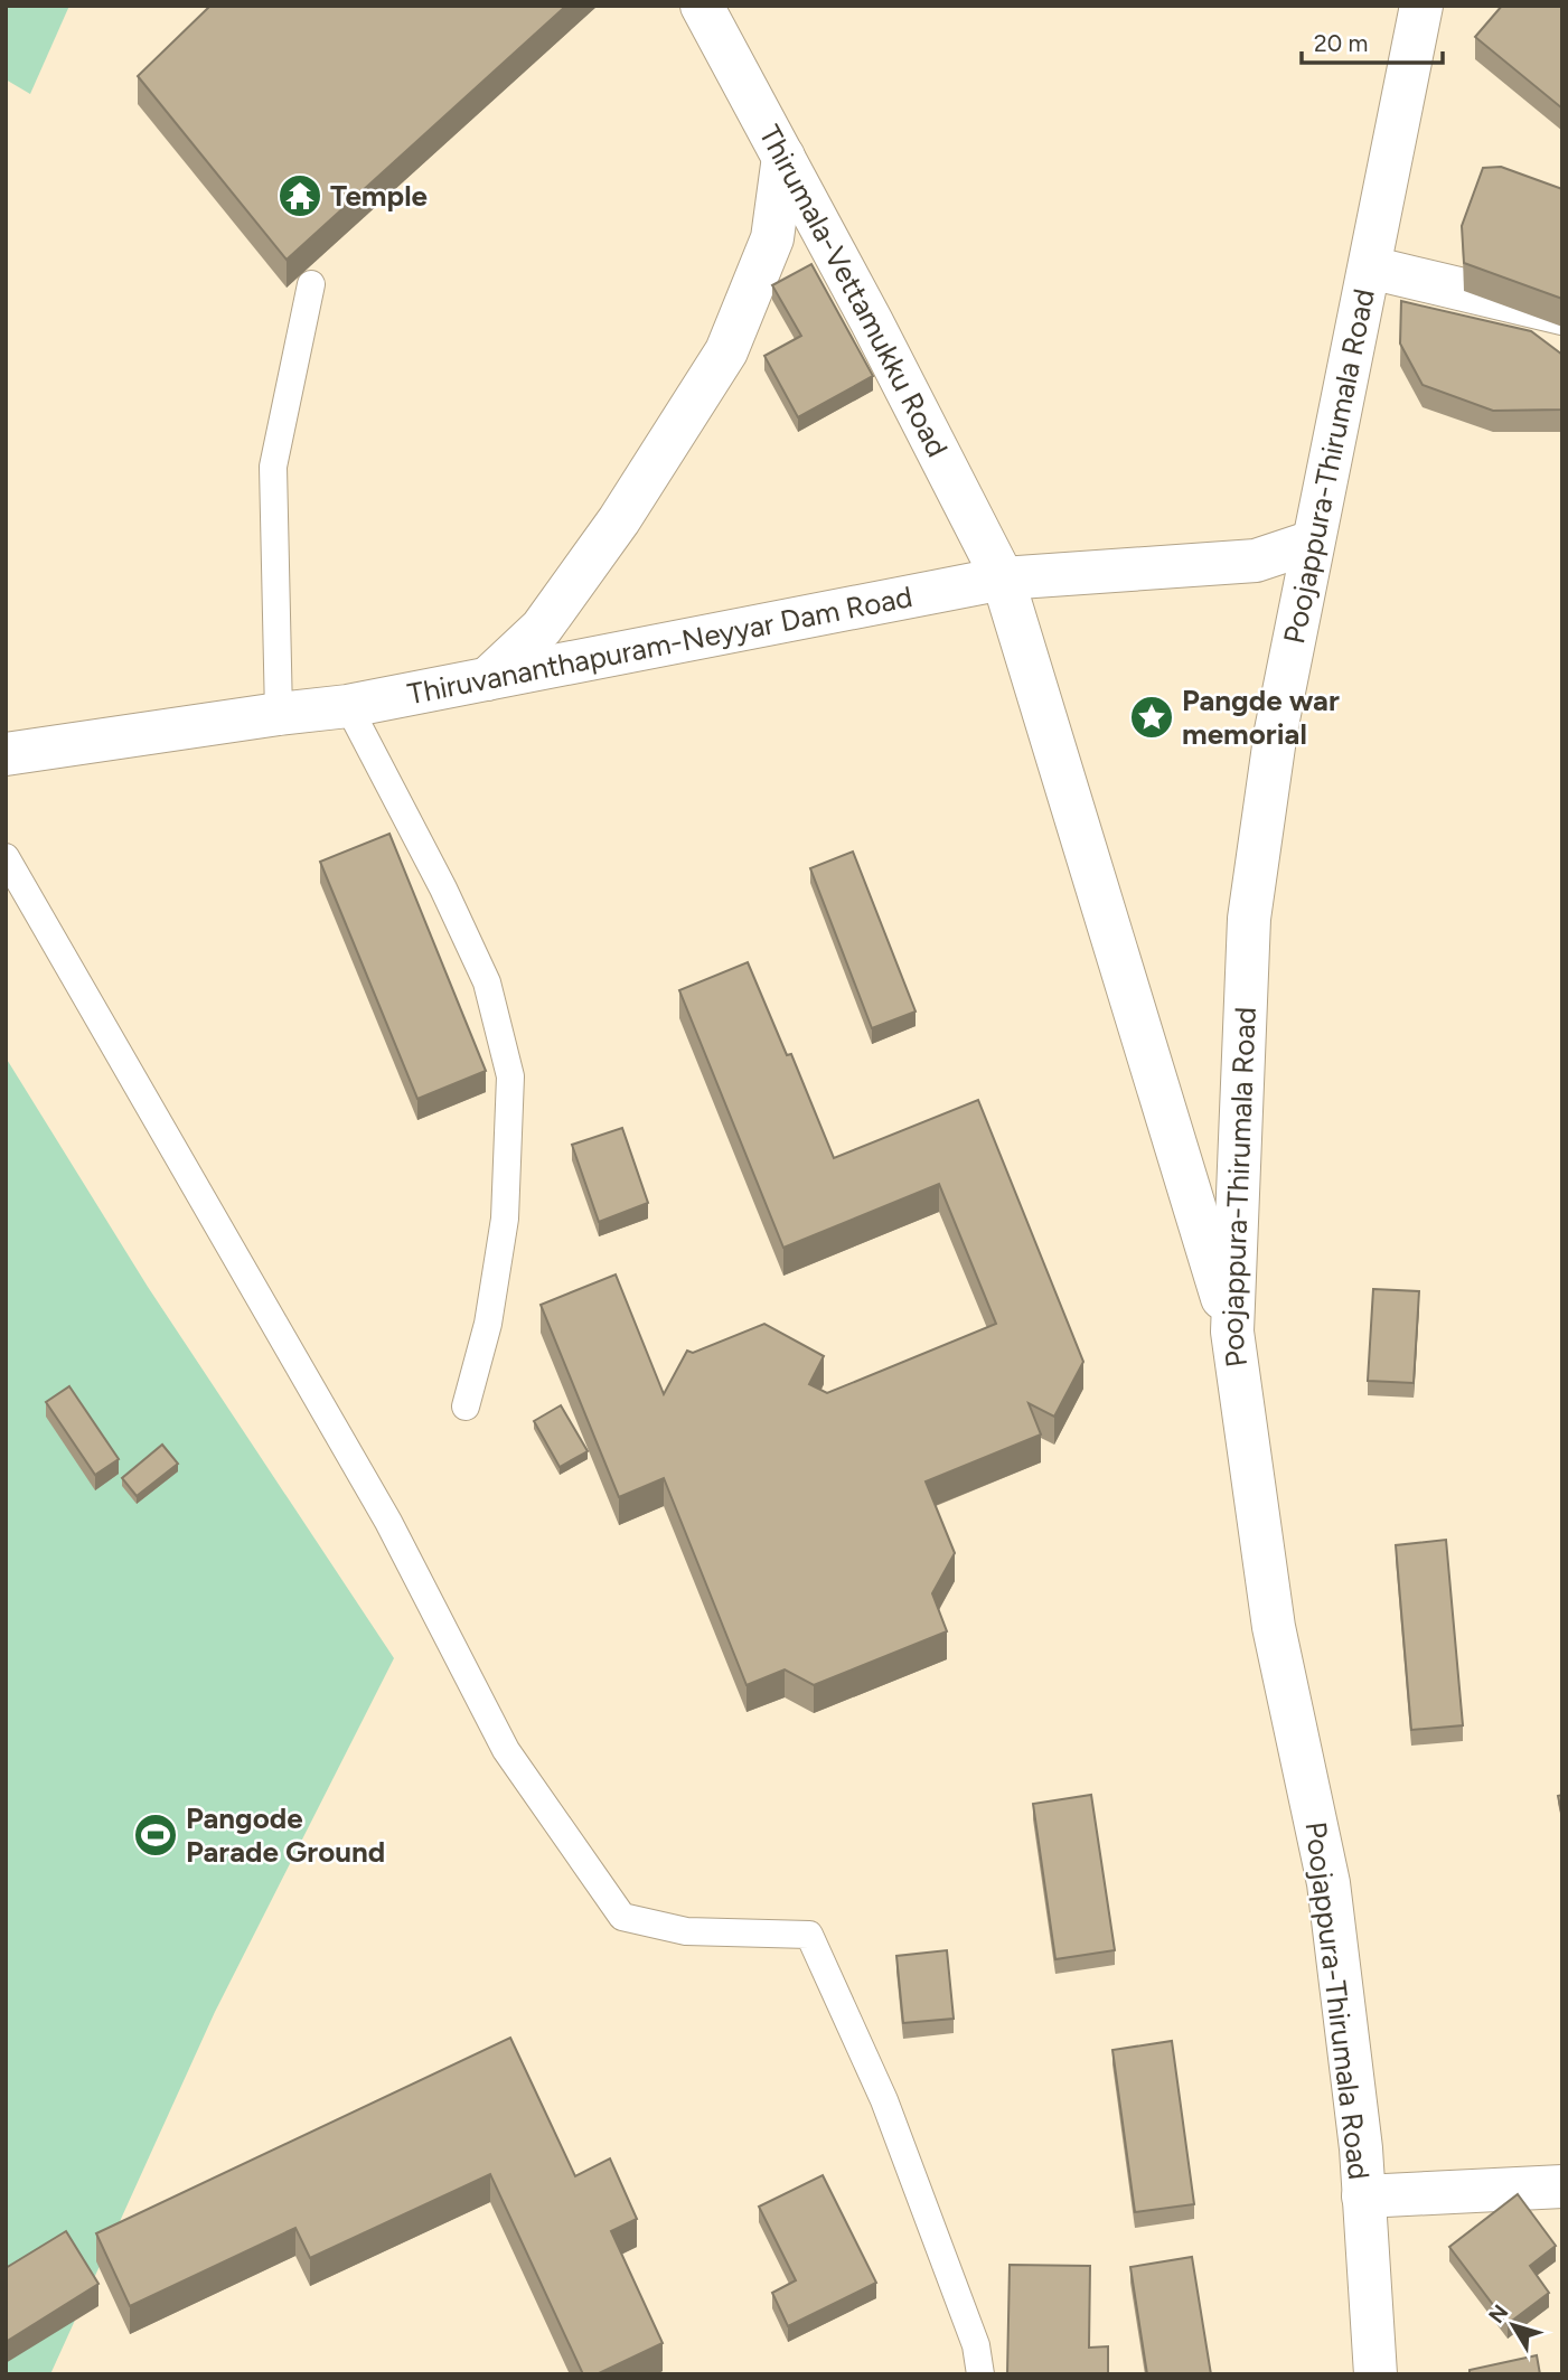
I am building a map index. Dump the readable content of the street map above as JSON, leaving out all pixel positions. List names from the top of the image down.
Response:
{
  "streets": {
    "main road": ["Thirumala-Vettamukku Road", "Poojappura-Thirumala Road", "Thiruvananthapuram-Neyyar Dam Road"]
  },
  "crossings": [
    ["Thirumala-Vettamukku Road", "Poojappura-Thirumala Road"],
    ["Thirumala-Vettamukku Road", "Thiruvananthapuram-Neyyar Dam Road"],
    ["Poojappura-Thirumala Road", "Thiruvananthapuram-Neyyar Dam Road"]
  ],
  "places": {
    "temple": ["Temple"],
    "place": ["Pangde war memorial"],
    "sports": ["Pangode Parade Ground"]
  },
  "scale_bar": "20 m",
  "north": "top left"
}
